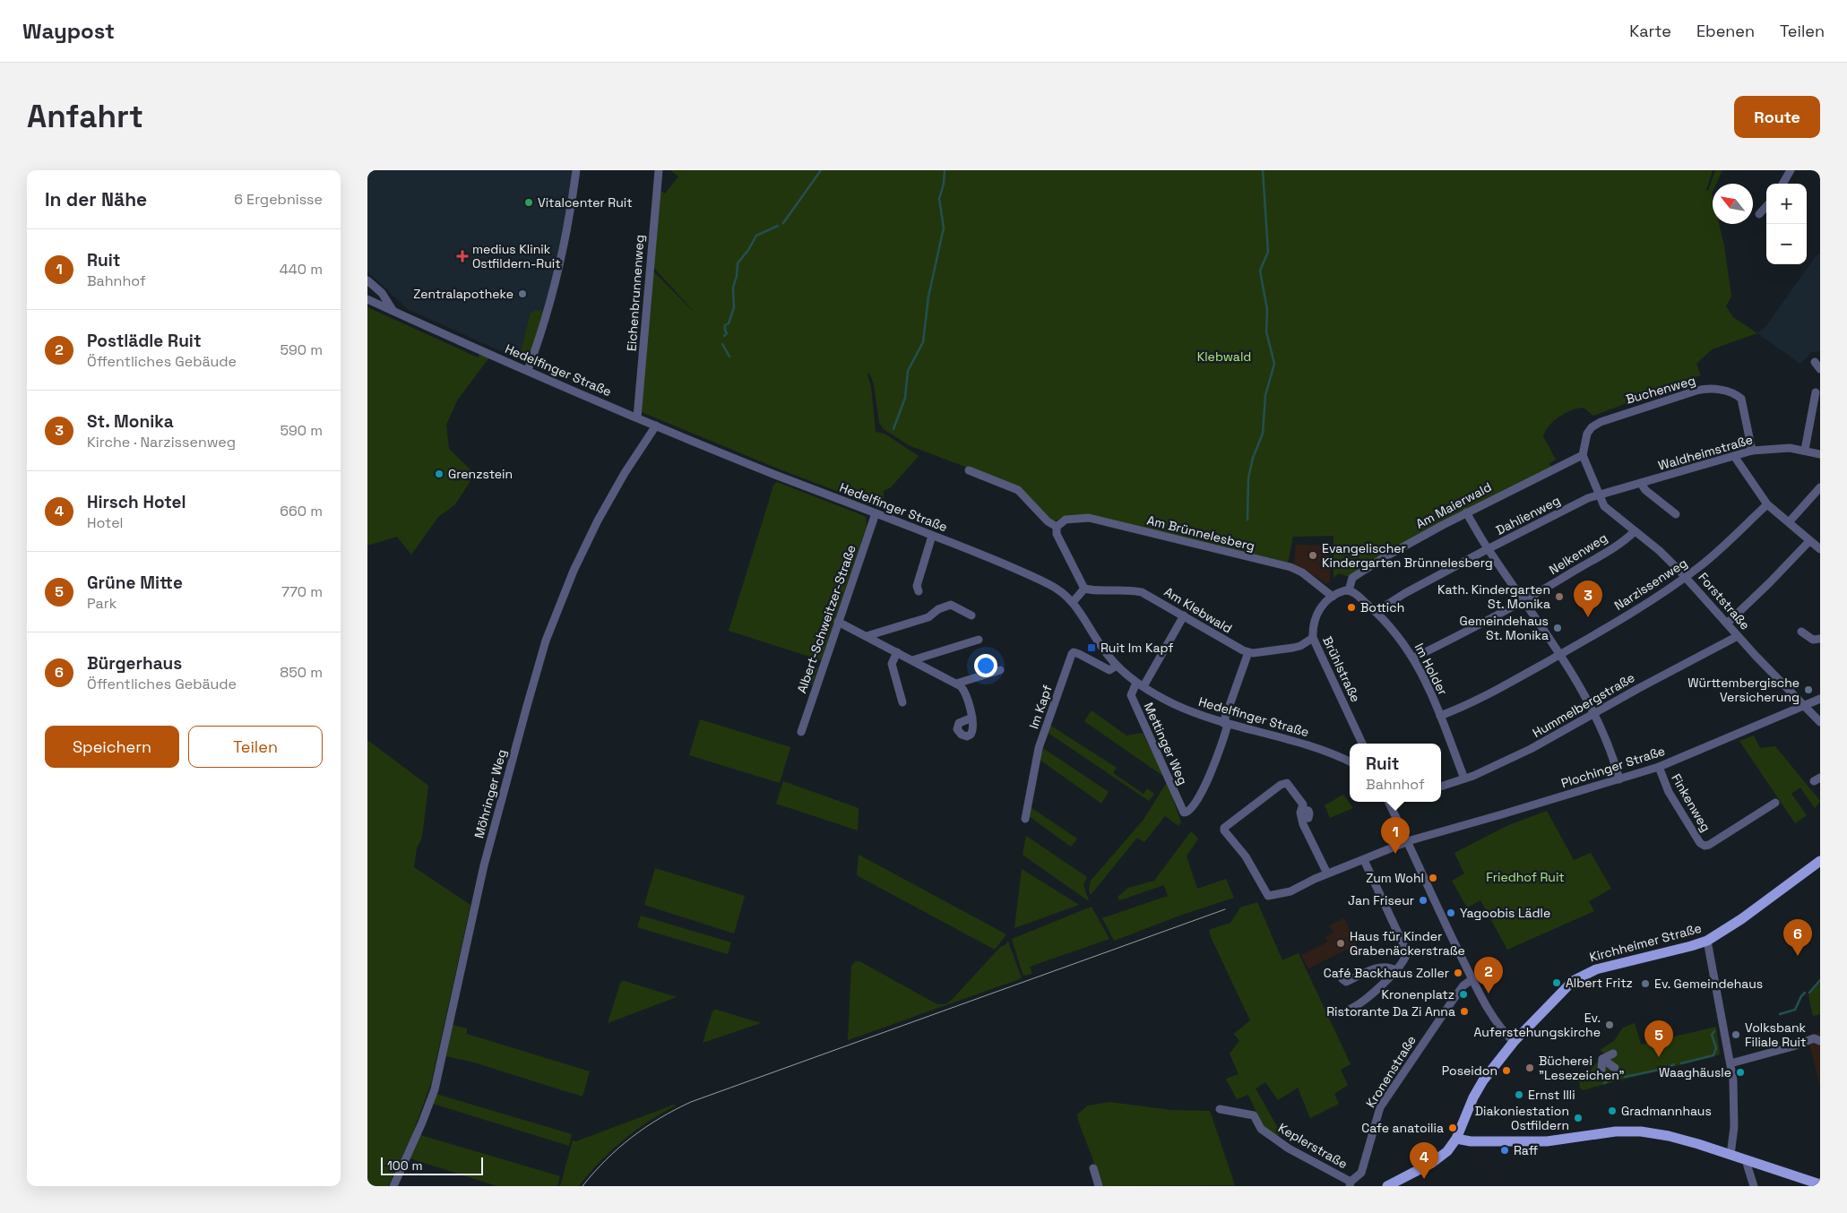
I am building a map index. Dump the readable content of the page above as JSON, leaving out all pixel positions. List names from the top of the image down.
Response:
{
  "streets": {
    "main road": ["Kirchheimer Straße"],
    "street": [
      "Eichenbrunnenweg",
      "Hedelfinger Straße",
      "Buchenweg",
      "Waldheimstraße",
      "Am Maierwald",
      "Dahlienweg",
      "Am Brünnelesberg",
      "Nelkenweg",
      "Narzissenweg",
      "Forststraße",
      "Am Klebwald",
      "Albert-Schweitzer-Straße",
      "Brühlstraße",
      "Im Holder",
      "Hummelbergstraße",
      "Im Kapf",
      "Mettinger Weg",
      "Plochinger Straße",
      "Möhringer Weg",
      "Finkenweg",
      "Kronenstraße",
      "Keplerstraße"
    ]
  },
  "crossings": [
    ["Eichenbrunnenweg", "Hedelfinger Straße"],
    ["Hedelfinger Straße", "Albert-Schweitzer-Straße"],
    ["Hedelfinger Straße", "Im Kapf"],
    ["Hedelfinger Straße", "Mettinger Weg"],
    ["Hedelfinger Straße", "Möhringer Weg"],
    ["Buchenweg", "Waldheimstraße"],
    ["Buchenweg", "Am Maierwald"],
    ["Buchenweg", "Forststraße"],
    ["Waldheimstraße", "Dahlienweg"],
    ["Waldheimstraße", "Forststraße"],
    ["Am Maierwald", "Forststraße"],
    ["Am Maierwald", "Brühlstraße"],
    ["Am Maierwald", "Im Holder"],
    ["Dahlienweg", "Forststraße"],
    ["Dahlienweg", "Im Holder"],
    ["Am Brünnelesberg", "Brühlstraße"],
    ["Nelkenweg", "Forststraße"],
    ["Nelkenweg", "Im Holder"],
    ["Narzissenweg", "Forststraße"],
    ["Narzissenweg", "Im Holder"],
    ["Forststraße", "Hummelbergstraße"],
    ["Forststraße", "Plochinger Straße"],
    ["Brühlstraße", "Im Holder"],
    ["Im Holder", "Hummelbergstraße"],
    ["Plochinger Straße", "Finkenweg"],
    ["Kronenstraße", "Keplerstraße"]
  ],
  "parks": ["Klebwald", "Friedhof Ruit"],
  "places": {
    "other": [
      "Vitalcenter Ruit",
      "Zentralapotheke",
      "Grenzstein",
      "Evangelischer Kindergarten Brünnelesberg",
      "Kath. Kindergarten St. Monika",
      "Bottich",
      "Gemeindehaus St. Monika",
      "Württembergische Versicherung",
      "Zum Wohl",
      "Jan Friseur",
      "Yagoobis Lädle",
      "Haus für Kinder Grabenäckerstraße",
      "Café Backhaus Zoller",
      "Albert Fritz",
      "Ev. Gemeindehaus",
      "Kronenplatz",
      "Ristorante Da Zi Anna",
      "Ev. Auferstehungskirche",
      "Volksbank Filiale Ruit",
      "Bücherei \"Lesezeichen\"",
      "Poseidon",
      "Waaghäusle",
      "Ernst Illi",
      "Gradmannhaus",
      "Diakoniestation Ostfildern",
      "Cafe anatoilia",
      "Raff"
    ],
    "health": ["medius Klinik Ostfildern-Ruit"],
    "transit": ["Ruit Im Kapf"]
  },
  "scale_bar": "100 m",
  "north": "top left",
  "page": {
    "header": "Waypost",
    "nav": ["Karte", "Ebenen", "Teilen"],
    "buttons": [
      "Route",
      ["Speichern", "Teilen"]
    ],
    "title": "Anfahrt",
    "heading": ["In der Nähe", "6 Ergebnisse"],
    "map_buttons": ["+", "−"],
    "list": [
      {
        "mark": "1",
        "name": "Ruit",
        "note": "Bahnhof",
        "value": "440 m"
      },
      {
        "mark": "2",
        "name": "Postlädle Ruit",
        "note": "Öffentliches Gebäude",
        "value": "590 m"
      },
      {
        "mark": "3",
        "name": "St. Monika",
        "note": "Kirche · Narzissenweg",
        "value": "590 m"
      },
      {
        "mark": "4",
        "name": "Hirsch Hotel",
        "note": "Hotel",
        "value": "660 m"
      },
      {
        "mark": "5",
        "name": "Grüne Mitte",
        "note": "Park",
        "value": "770 m"
      },
      {
        "mark": "6",
        "name": "Bürgerhaus",
        "note": "Öffentliches Gebäude",
        "value": "850 m"
      }
    ],
    "pins": [
      "3",
      "1",
      "6",
      "2",
      "5",
      "4"
    ],
    "popup": ["Ruit", "Bahnhof"],
    "scale": "100 m"
  }
}
